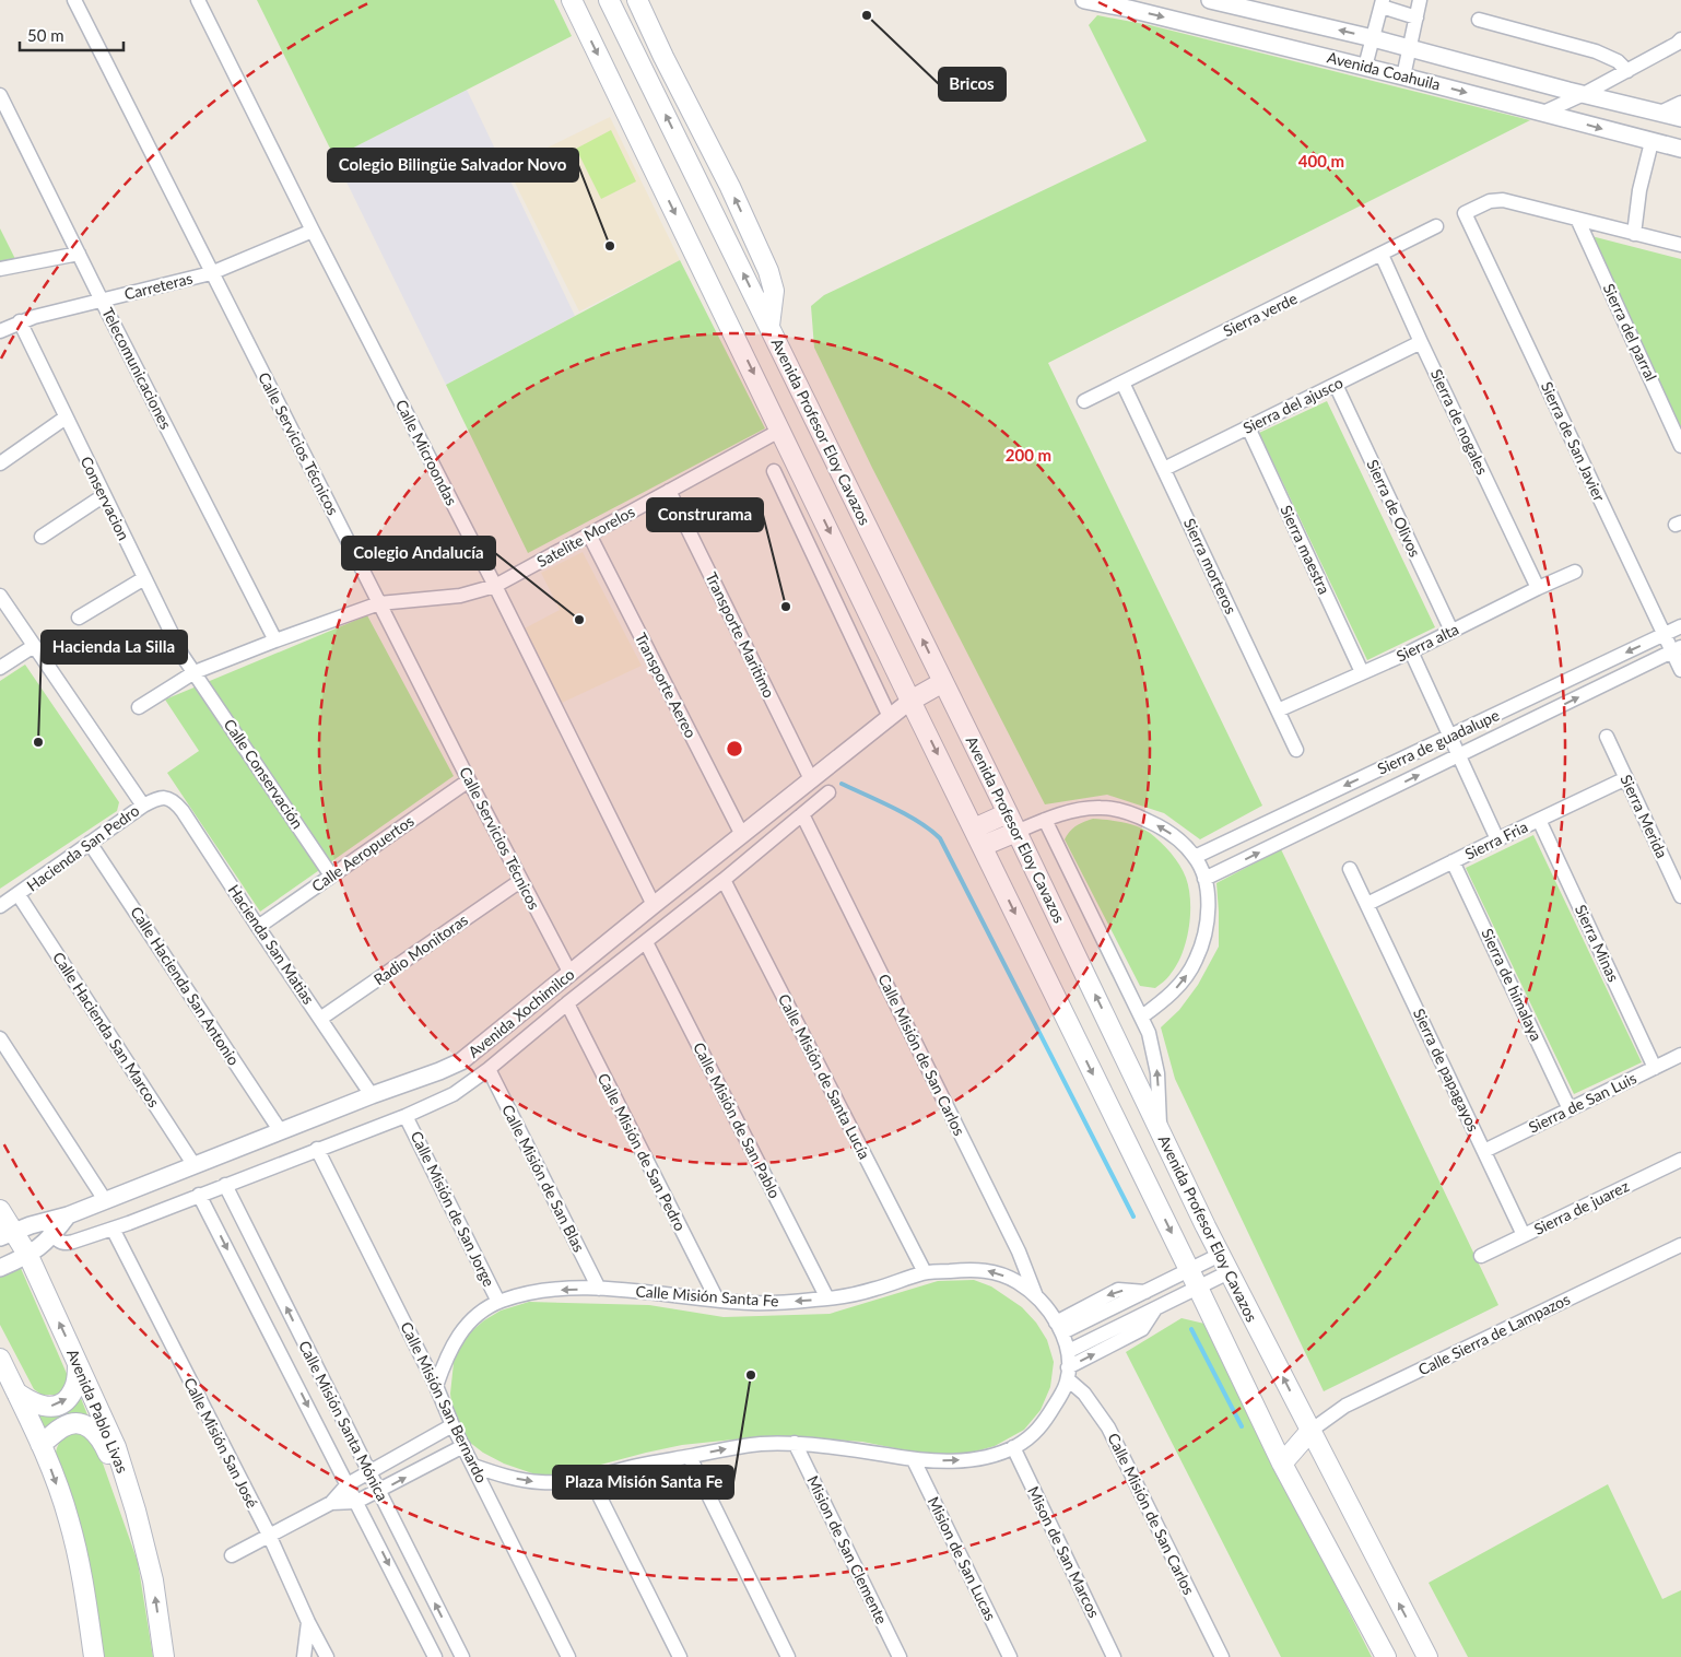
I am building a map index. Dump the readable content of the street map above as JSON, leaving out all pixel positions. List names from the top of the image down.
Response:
{
  "streets": {
    "main road": ["Avenida Profesor Eloy Cavazos", "Avenida Pablo Livas"],
    "street": [
      "Avenida Coahuila",
      "Carreteras",
      "Sierra verde",
      "Sierra del parral",
      "Telecomunicaciones",
      "Sierra del ajusco",
      "Sierra de nogales",
      "Sierra de San Javier",
      "Calle Servicios Técnicos",
      "Calle Microondas",
      "Conservacion",
      "Sierra de Olivos",
      "Satelite Morelos",
      "Sierra maestra",
      "Sierra morteros",
      "Transporte Maritimo",
      "Sierra alta",
      "Transporte Aereo",
      "Sierra de guadalupe",
      "Calle Conservación",
      "Sierra Merida",
      "Sierra Fria",
      "Hacienda San Pedro",
      "Calle Aeropuertos",
      "Sierra Minas",
      "Hacienda San Matias",
      "Radio Monitoras",
      "Sierra de himalaya",
      "Calle Hacienda San Antonio",
      "Avenida Xochimilco",
      "Calle Hacienda San Marcos",
      "Calle Misión de San Carlos",
      "Sierra de papagayos",
      "Calle Misión de Santa Lucía",
      "Sierra de San Luis",
      "Calle Misión de San Pablo",
      "Calle Misión de San Pedro",
      "Calle Misión de San Blas",
      "Sierra de juarez",
      "Calle Misión de San Jorge",
      "Calle Misión Santa Fe",
      "Calle Sierra de Lampazos",
      "Calle Misión San Bernardo",
      "Calle Misión Santa Mónica",
      "Calle Misión San José",
      "Mision de San Clemente",
      "Mison de San Marcos",
      "Mision de San Lucas"
    ]
  },
  "crossings": [
    ["Carreteras", "Telecomunicaciones"],
    ["Carreteras", "Calle Servicios Técnicos"],
    ["Carreteras", "Calle Microondas"],
    ["Carreteras", "Conservacion"],
    ["Sierra verde", "Sierra de nogales"],
    ["Sierra verde", "Sierra morteros"],
    ["Sierra del parral", "Sierra de San Javier"],
    ["Telecomunicaciones", "Satelite Morelos"],
    ["Sierra del ajusco", "Sierra de nogales"],
    ["Sierra del ajusco", "Sierra de Olivos"],
    ["Sierra del ajusco", "Sierra maestra"],
    ["Sierra del ajusco", "Sierra morteros"],
    ["Sierra de nogales", "Sierra alta"],
    ["Avenida Profesor Eloy Cavazos", "Calle Sierra de Lampazos"],
    ["Sierra de San Javier", "Sierra de guadalupe"],
    ["Calle Servicios Técnicos", "Satelite Morelos"],
    ["Calle Servicios Técnicos", "Calle Aeropuertos"],
    ["Calle Servicios Técnicos", "Radio Monitoras"],
    ["Calle Servicios Técnicos", "Avenida Xochimilco"],
    ["Calle Microondas", "Satelite Morelos"],
    ["Calle Microondas", "Avenida Xochimilco"],
    ["Conservacion", "Satelite Morelos"],
    ["Conservacion", "Calle Conservación"],
    ["Sierra de Olivos", "Sierra alta"],
    ["Satelite Morelos", "Transporte Maritimo"],
    ["Satelite Morelos", "Transporte Aereo"],
    ["Satelite Morelos", "Calle Conservación"],
    ["Sierra maestra", "Sierra alta"],
    ["Sierra morteros", "Sierra alta"],
    ["Transporte Maritimo", "Avenida Xochimilco"],
    ["Transporte Aereo", "Avenida Xochimilco"],
    ["Calle Conservación", "Calle Aeropuertos"],
    ["Sierra Merida", "Sierra Fria"],
    ["Sierra Fria", "Sierra Minas"],
    ["Sierra Fria", "Sierra de himalaya"],
    ["Sierra Fria", "Sierra de papagayos"],
    ["Hacienda San Pedro", "Hacienda San Matias"],
    ["Hacienda San Pedro", "Calle Hacienda San Antonio"],
    ["Hacienda San Pedro", "Calle Hacienda San Marcos"],
    ["Calle Aeropuertos", "Hacienda San Matias"],
    ["Sierra Minas", "Sierra de San Luis"],
    ["Hacienda San Matias", "Radio Monitoras"],
    ["Hacienda San Matias", "Avenida Xochimilco"],
    ["Sierra de himalaya", "Sierra de San Luis"],
    ["Calle Hacienda San Antonio", "Avenida Xochimilco"],
    ["Avenida Xochimilco", "Calle Hacienda San Marcos"],
    ["Avenida Xochimilco", "Avenida Pablo Livas"],
    ["Calle Misión de San Carlos", "Calle Misión Santa Fe"],
    ["Sierra de papagayos", "Sierra de San Luis"],
    ["Sierra de papagayos", "Sierra de juarez"],
    ["Calle Misión de Santa Lucía", "Calle Misión Santa Fe"],
    ["Calle Misión de San Pablo", "Calle Misión Santa Fe"],
    ["Calle Misión de San Pedro", "Calle Misión Santa Fe"],
    ["Calle Misión de San Blas", "Calle Misión Santa Fe"],
    ["Calle Misión de San Jorge", "Calle Misión Santa Fe"],
    ["Calle Misión Santa Fe", "Calle Misión San Bernardo"],
    ["Calle Misión Santa Fe", "Mision de San Clemente"],
    ["Calle Misión Santa Fe", "Mison de San Marcos"],
    ["Calle Misión Santa Fe", "Mision de San Lucas"]
  ],
  "places": [
    "Bricos",
    "Colegio Bilingüe Salvador Novo",
    "Construrama",
    "Colegio Andalucía",
    "Hacienda La Silla",
    "Plaza Misión Santa Fe"
  ],
  "scale_bar": "50 m",
  "rings": ["400 m", "200 m"]
}
